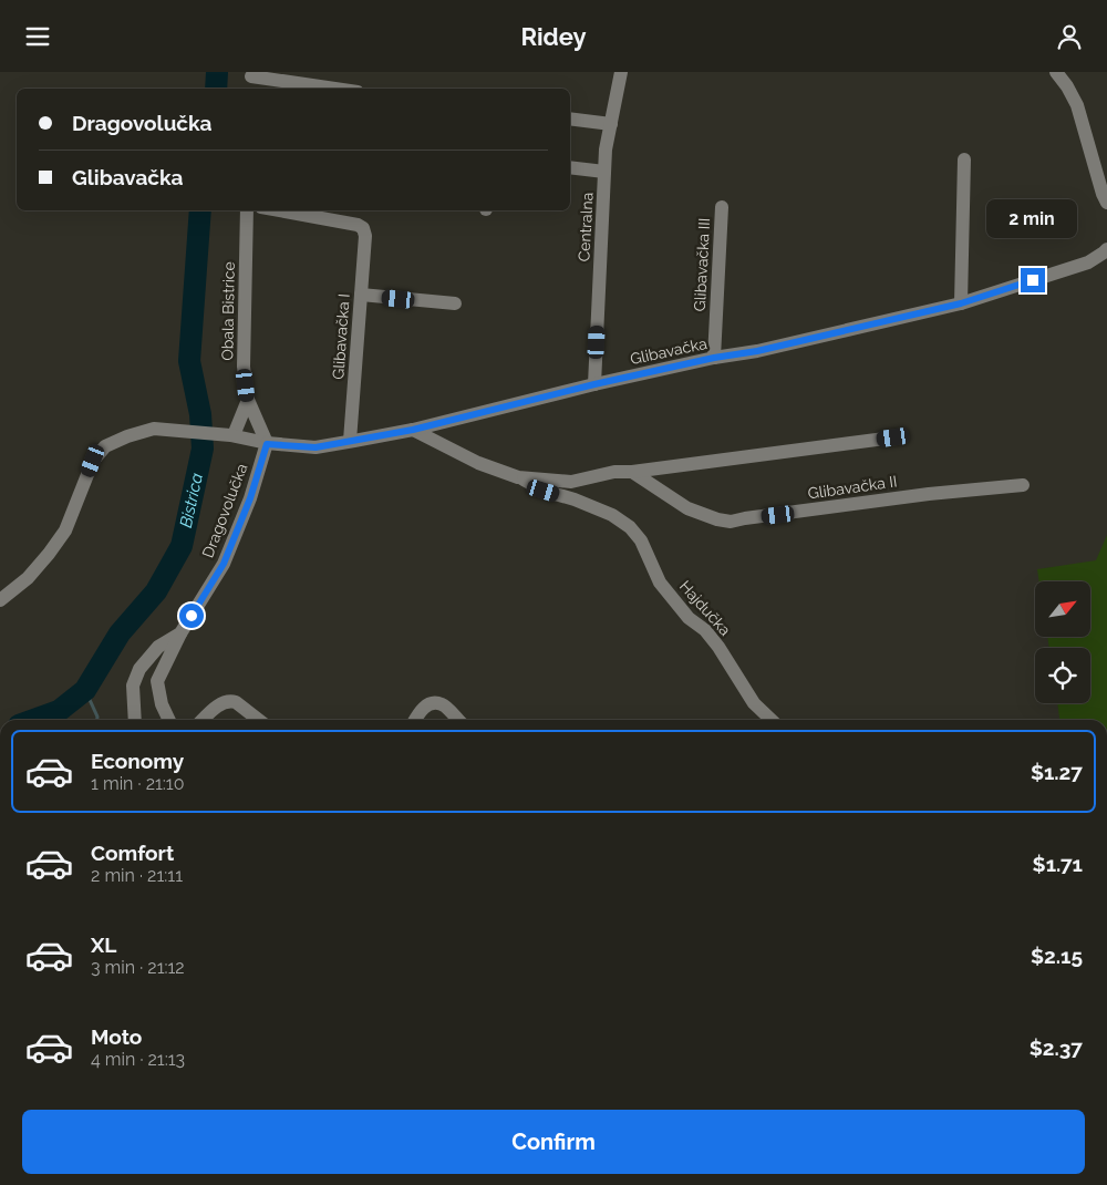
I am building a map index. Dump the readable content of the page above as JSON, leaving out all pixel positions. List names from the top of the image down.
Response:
{
  "streets": {
    "street": [
      "Centralna",
      "Glibavačka III",
      "Obala Bistrice",
      "Glibavačka I",
      "Glibavačka",
      "Glibavačka II",
      "Dragovolučka",
      "Hajdučka"
    ]
  },
  "crossings": [
    ["Centralna", "Glibavačka"],
    ["Glibavačka III", "Glibavačka"],
    ["Obala Bistrice", "Glibavačka"],
    ["Obala Bistrice", "Dragovolučka"],
    ["Glibavačka I", "Glibavačka"],
    ["Glibavačka", "Dragovolučka"]
  ],
  "water": ["Bistrica"],
  "north": "top right",
  "page": {
    "header": "Ridey",
    "banner": ["Dragovolučka", "Glibavačka"],
    "bubble": "2 min",
    "list": [
      {
        "name": "Economy",
        "note": "1 min · 21:10",
        "value": "$1.27"
      },
      {
        "name": "Comfort",
        "note": "2 min · 21:11",
        "value": "$1.71"
      },
      {
        "name": "XL",
        "note": "3 min · 21:12",
        "value": "$2.15"
      },
      {
        "name": "Moto",
        "note": "4 min · 21:13",
        "value": "$2.37"
      }
    ],
    "buttons": "Confirm"
  }
}
